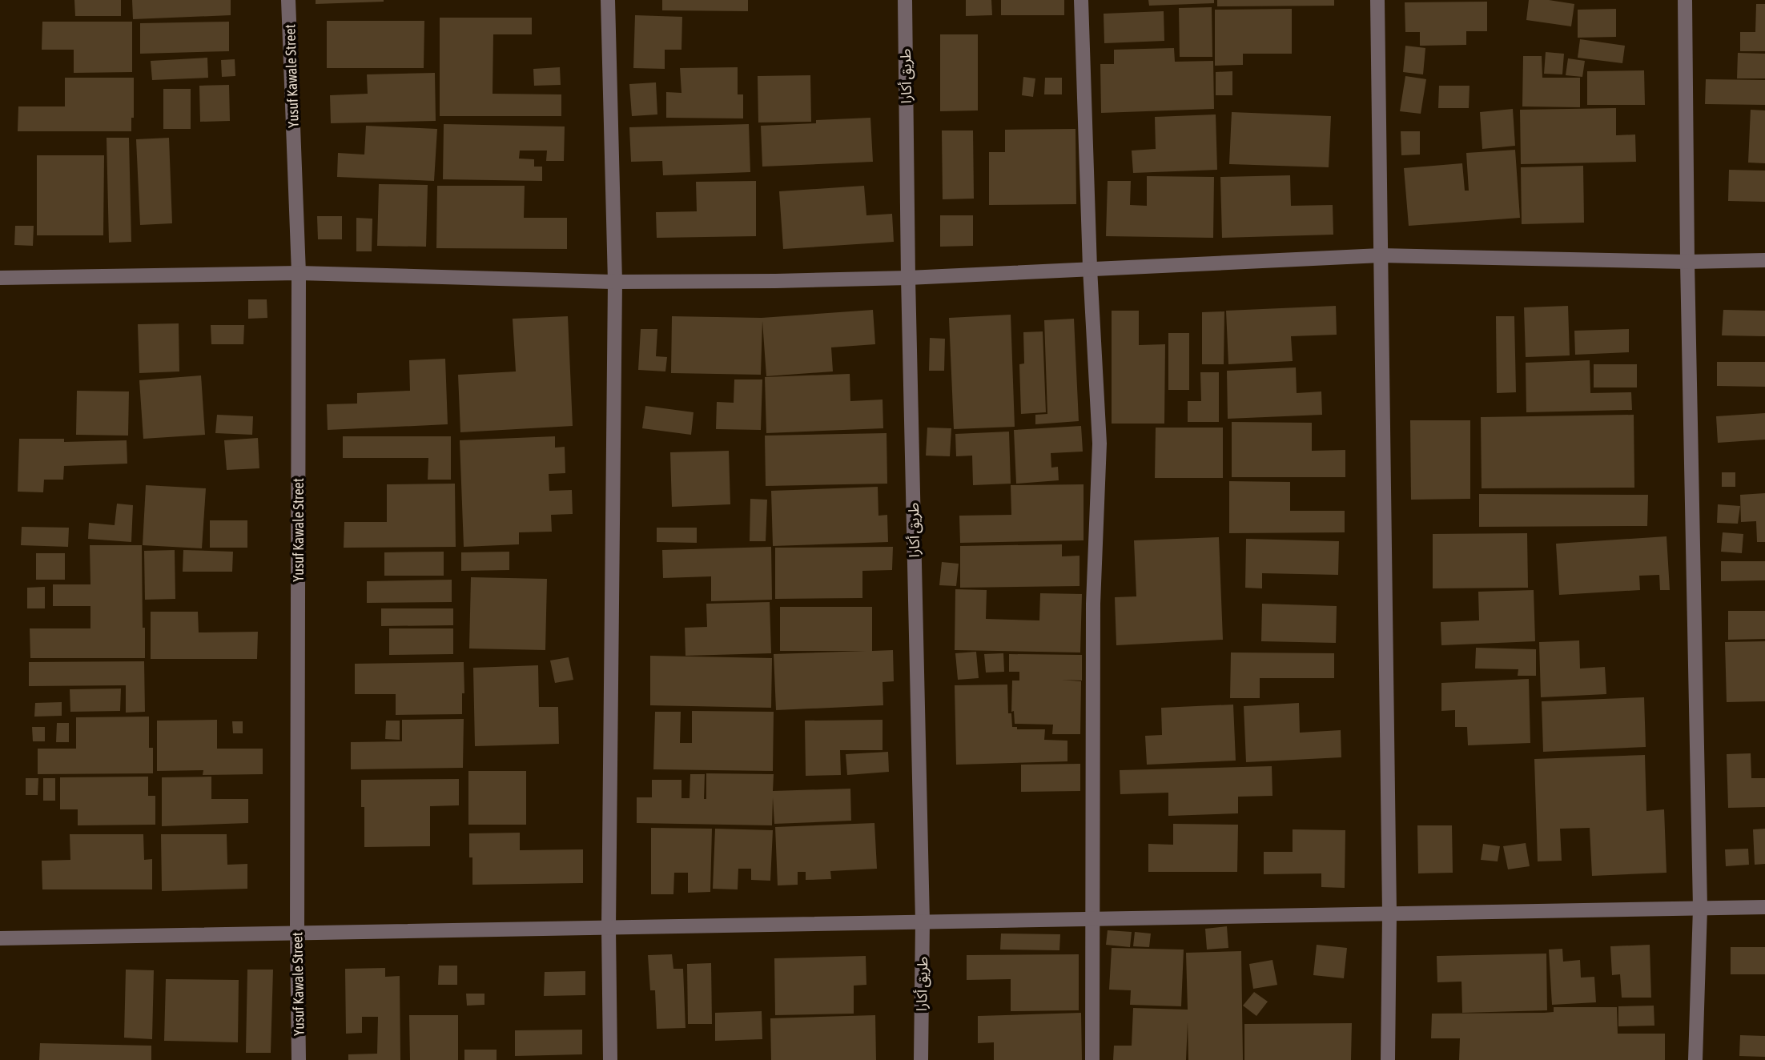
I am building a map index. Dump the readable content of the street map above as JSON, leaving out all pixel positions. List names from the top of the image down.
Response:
{
  "streets": {
    "street": ["Yusuf Kawale Street", "طريق أكارا"]
  }
}
